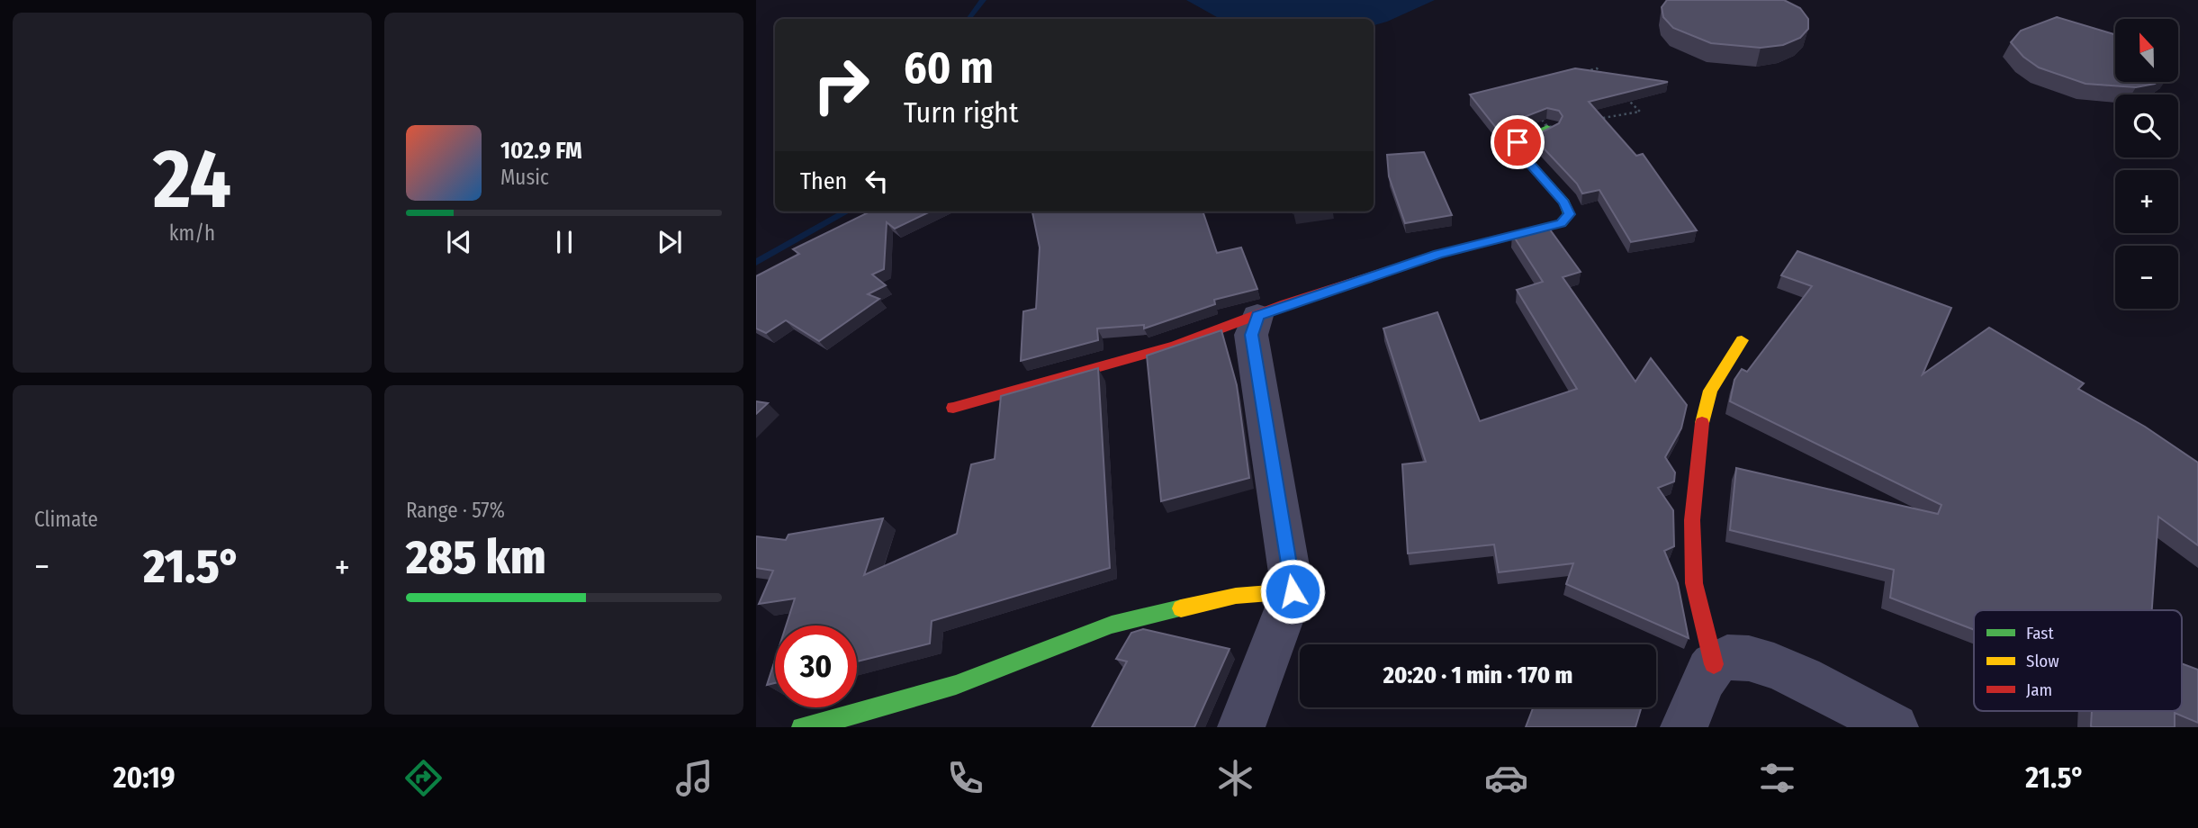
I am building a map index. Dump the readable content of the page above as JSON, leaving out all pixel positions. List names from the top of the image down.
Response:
{
  "legend": ["Fast", "Slow", "Jam"],
  "north": "top",
  "page": {
    "tile": [
      ["24", "km/h"],
      "Climate",
      ["Range · 57%", "285 km"]
    ],
    "map_buttons": ["+", "−"],
    "turn": ["60 m", "Turn right"],
    "song": ["102.9 FM", "Music"],
    "then": "Then",
    "heat": ["−", "21.5°", "+"],
    "limit": "30",
    "trip": "20:20 · 1 min · 170 m",
    "tabs": ["20:19", "21.5°"]
  }
}
